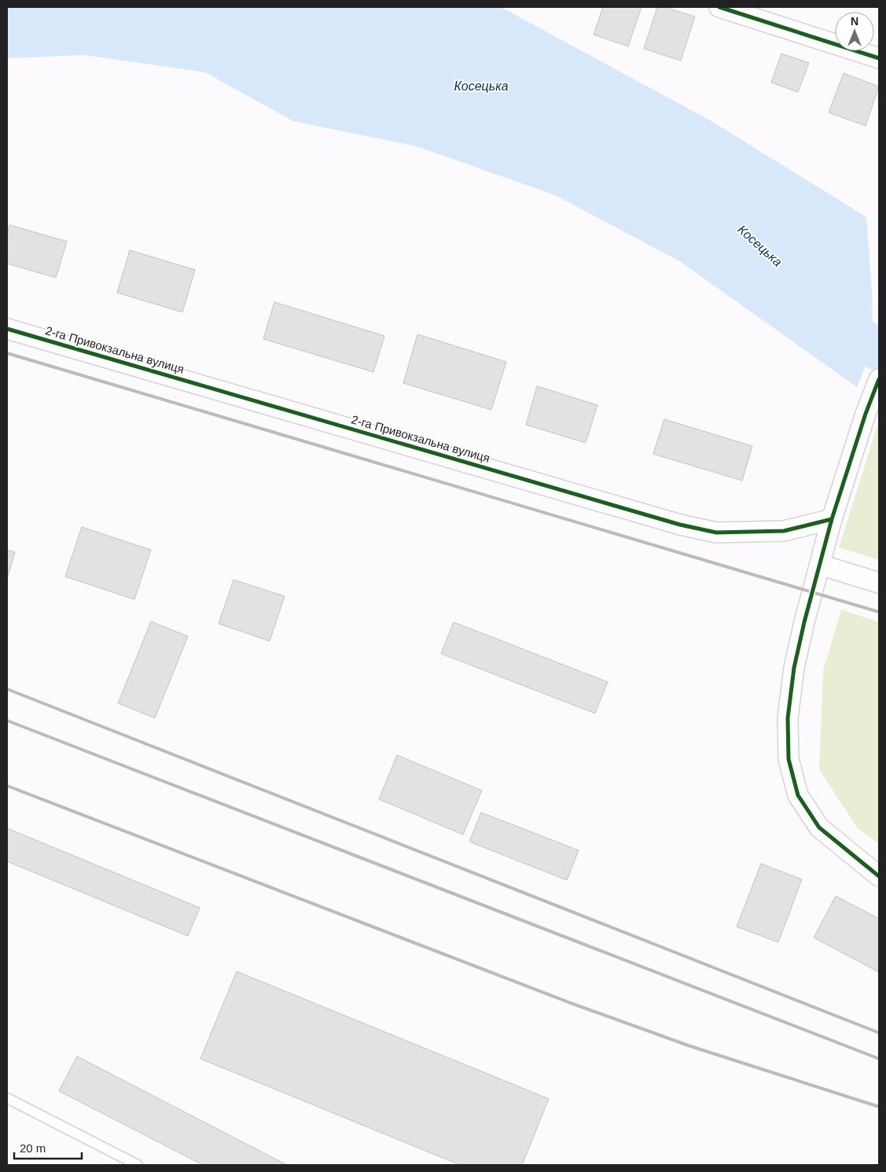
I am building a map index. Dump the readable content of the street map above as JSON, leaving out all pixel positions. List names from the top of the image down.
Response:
{
  "streets": {
    "street": ["2-га Привокзальна вулиця"]
  },
  "water": ["Косецька"],
  "scale_bar": "20 m",
  "north": "top"
}
